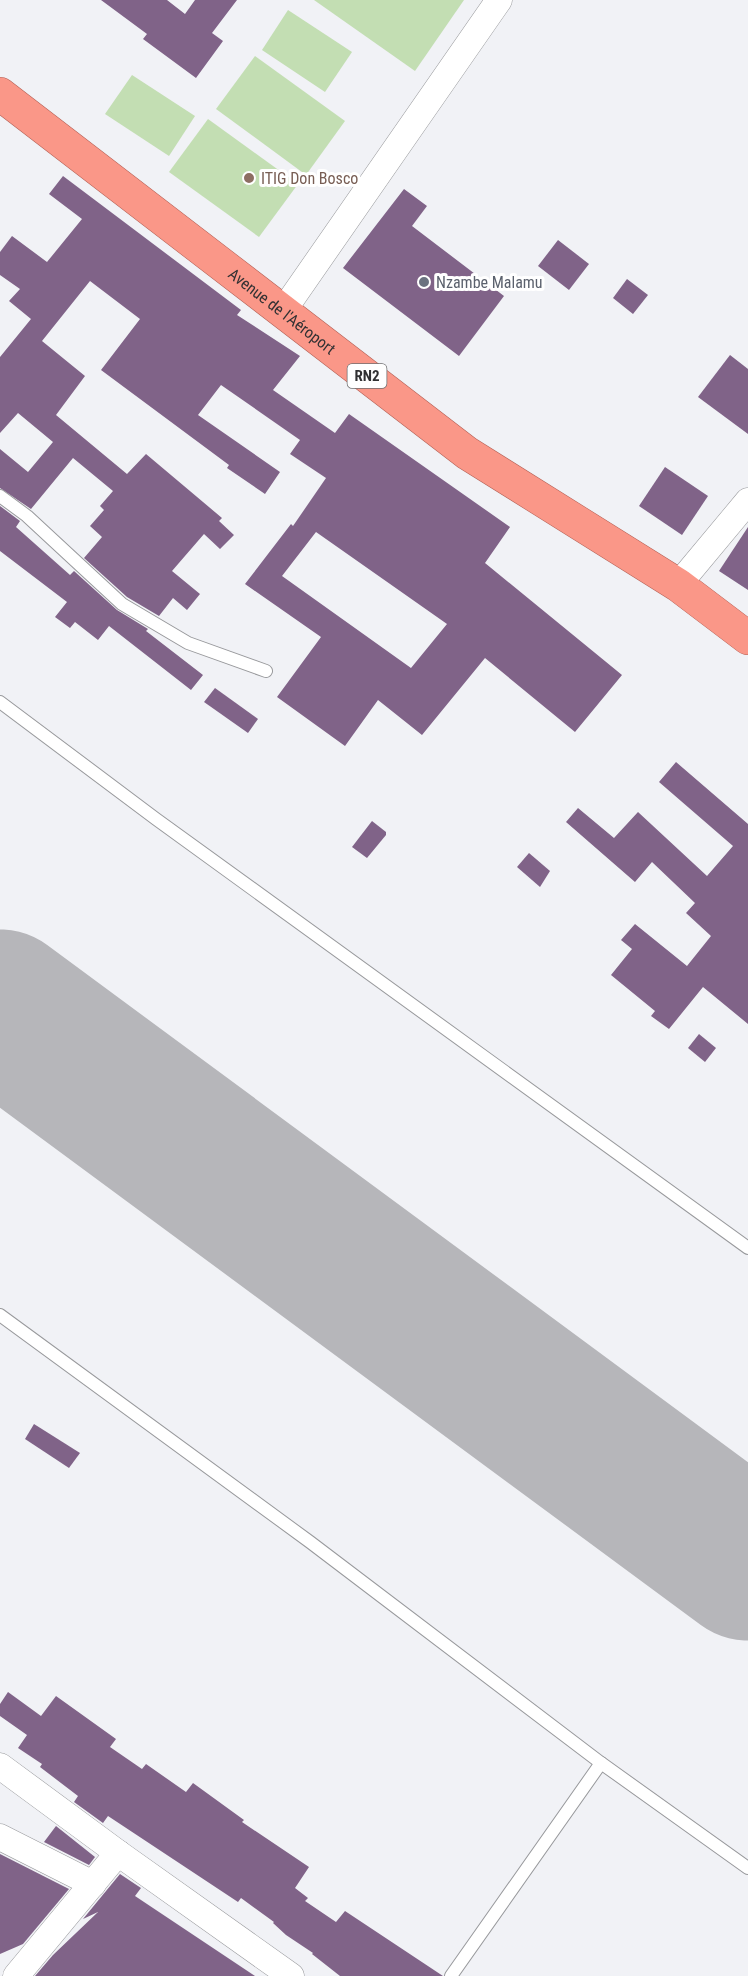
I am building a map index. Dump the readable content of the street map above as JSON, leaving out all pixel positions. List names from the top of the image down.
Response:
{
  "streets": {
    "highway": ["Avenue de l'Aéroport", "RN2"]
  },
  "places": ["ITIG Don Bosco", "Nzambe Malamu"]
}
